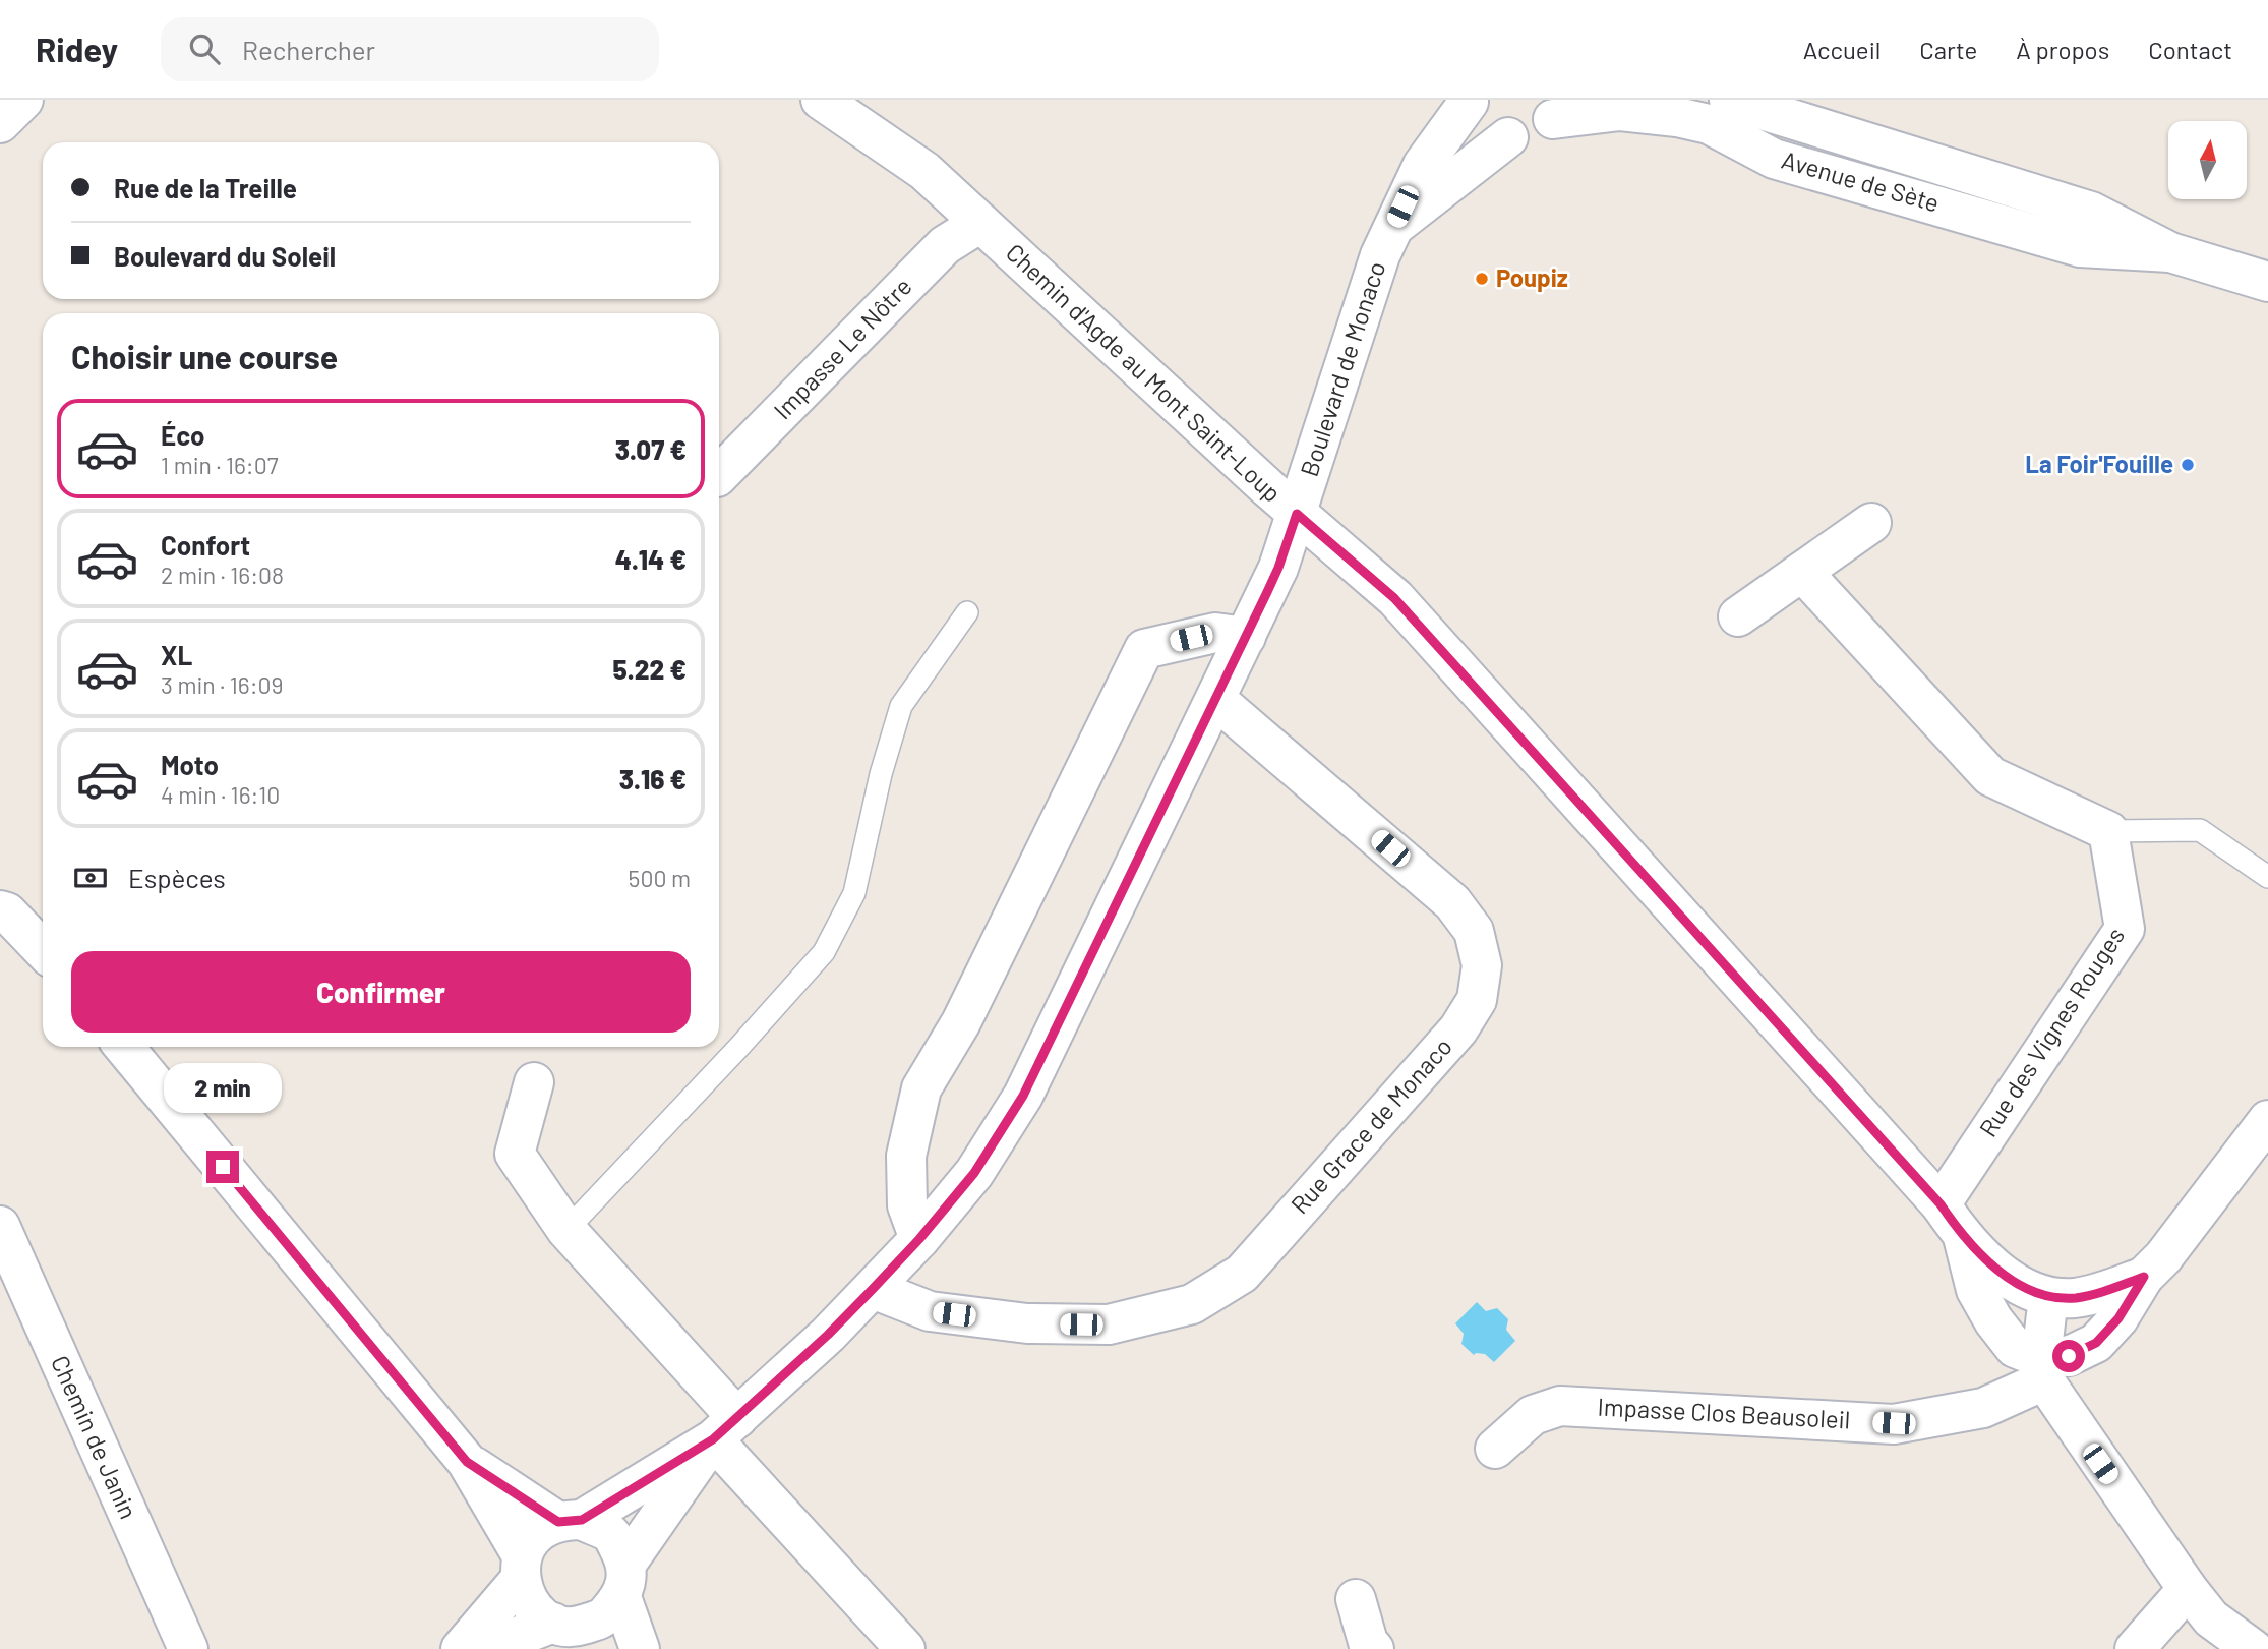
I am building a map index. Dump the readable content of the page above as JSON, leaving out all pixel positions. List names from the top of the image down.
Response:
{
  "streets": {
    "street": [
      "Avenue de Sète",
      "Impasse Le Nôtre",
      "Boulevard de Monaco",
      "Chemin d'Agde au Mont Saint-Loup",
      "Rue des Vignes Rouges",
      "Rue Grace de Monaco",
      "Impasse Clos Beausoleil",
      "Chemin de Janin"
    ]
  },
  "crossings": [
    ["Impasse Le Nôtre", "Chemin d'Agde au Mont Saint-Loup"],
    ["Boulevard de Monaco", "Chemin d'Agde au Mont Saint-Loup"],
    ["Boulevard de Monaco", "Rue Grace de Monaco"],
    ["Chemin d'Agde au Mont Saint-Loup", "Rue des Vignes Rouges"],
    ["Chemin d'Agde au Mont Saint-Loup", "Impasse Clos Beausoleil"]
  ],
  "places": ["Poupiz", "La Foir'Fouille"],
  "north": "top",
  "page": {
    "header": "Ridey",
    "search": "Rechercher",
    "nav": [
      "Accueil",
      "Carte",
      "À propos",
      "Contact"
    ],
    "banner": ["Rue de la Treille", "Boulevard du Soleil"],
    "heading": "Choisir une course",
    "list": [
      {
        "name": "Éco",
        "note": "1 min · 16:07",
        "value": "3.07 €"
      },
      {
        "name": "Confort",
        "note": "2 min · 16:08",
        "value": "4.14 €"
      },
      {
        "name": "XL",
        "note": "3 min · 16:09",
        "value": "5.22 €"
      },
      {
        "name": "Moto",
        "note": "4 min · 16:10",
        "value": "3.16 €"
      }
    ],
    "pay": ["Espèces", "500 m"],
    "buttons": "Confirmer",
    "bubble": "2 min"
  }
}
